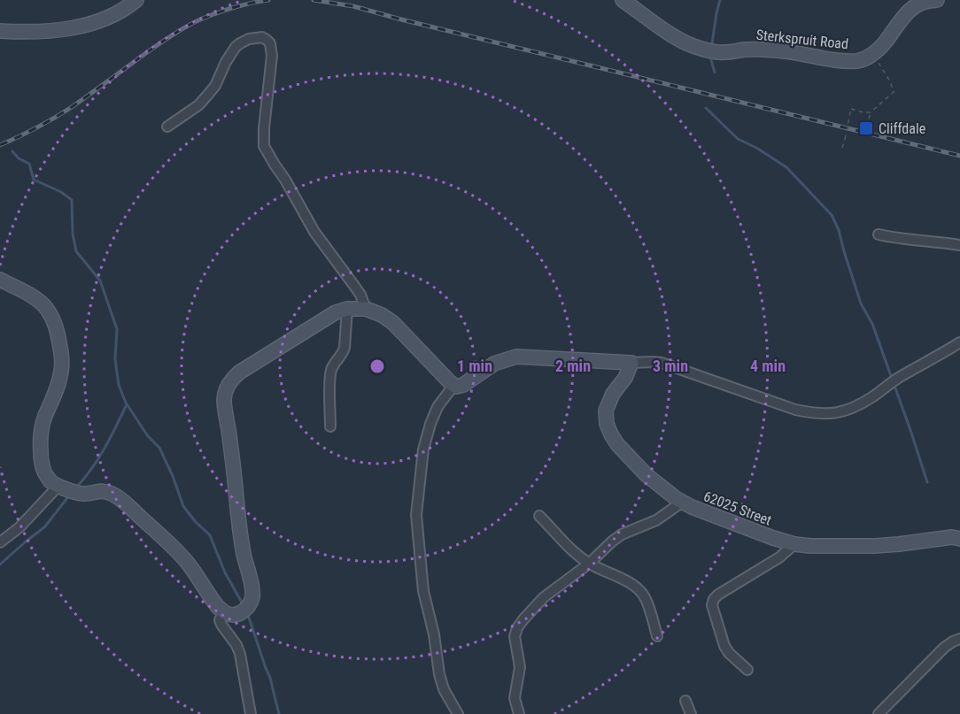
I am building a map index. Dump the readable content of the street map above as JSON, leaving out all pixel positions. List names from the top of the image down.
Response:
{
  "streets": {
    "street": ["Sterkspruit Road", "62025 Street"]
  },
  "places": {
    "transit": ["Cliffdale"]
  },
  "rings": [
    "1 min",
    "2 min",
    "3 min",
    "4 min"
  ]
}
